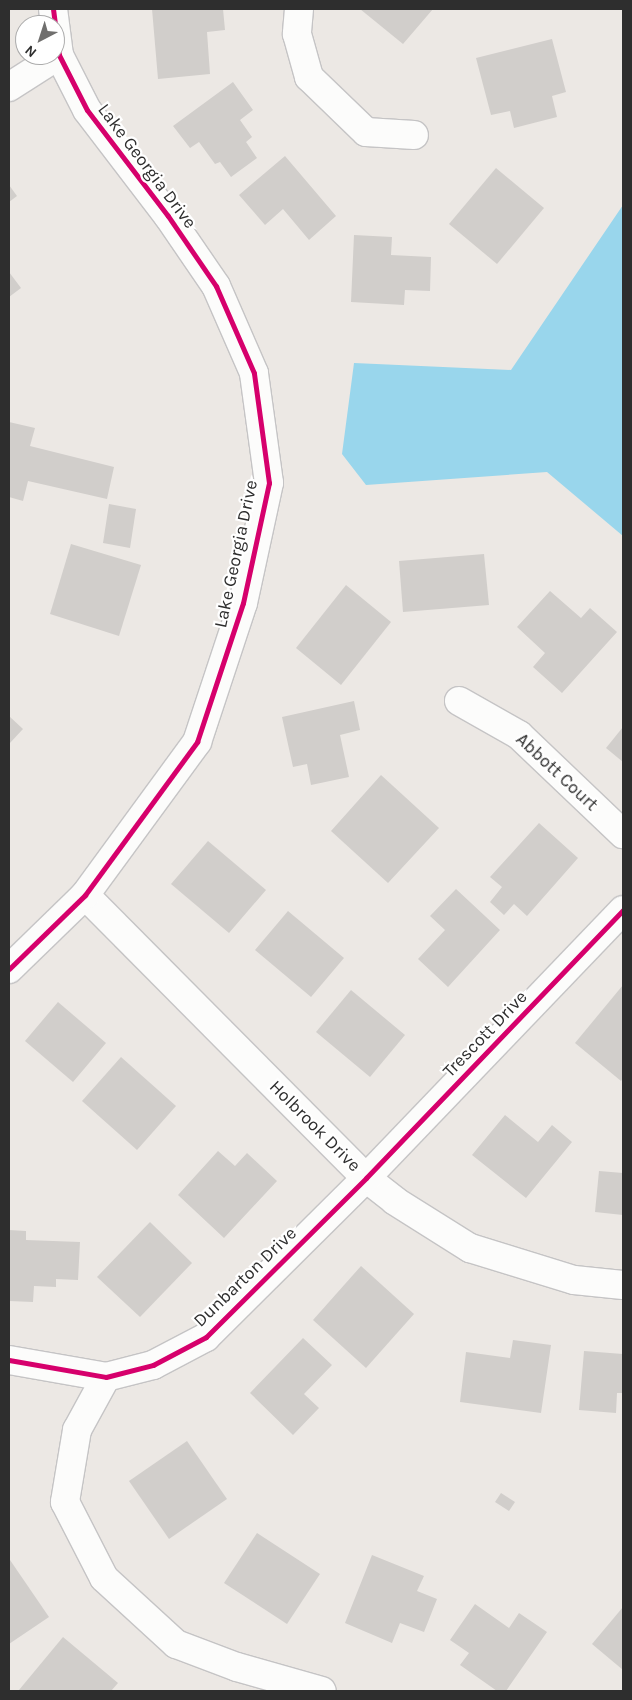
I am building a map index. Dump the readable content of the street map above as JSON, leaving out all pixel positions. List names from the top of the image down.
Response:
{
  "streets": {
    "street": [
      "Lake Georgia Drive",
      "Abbott Court",
      "Trescott Drive",
      "Holbrook Drive",
      "Dunbarton Drive"
    ]
  },
  "crossings": [
    ["Lake Georgia Drive", "Holbrook Drive"],
    ["Trescott Drive", "Holbrook Drive"],
    ["Trescott Drive", "Dunbarton Drive"],
    ["Holbrook Drive", "Dunbarton Drive"]
  ],
  "north": "bottom left"
}
